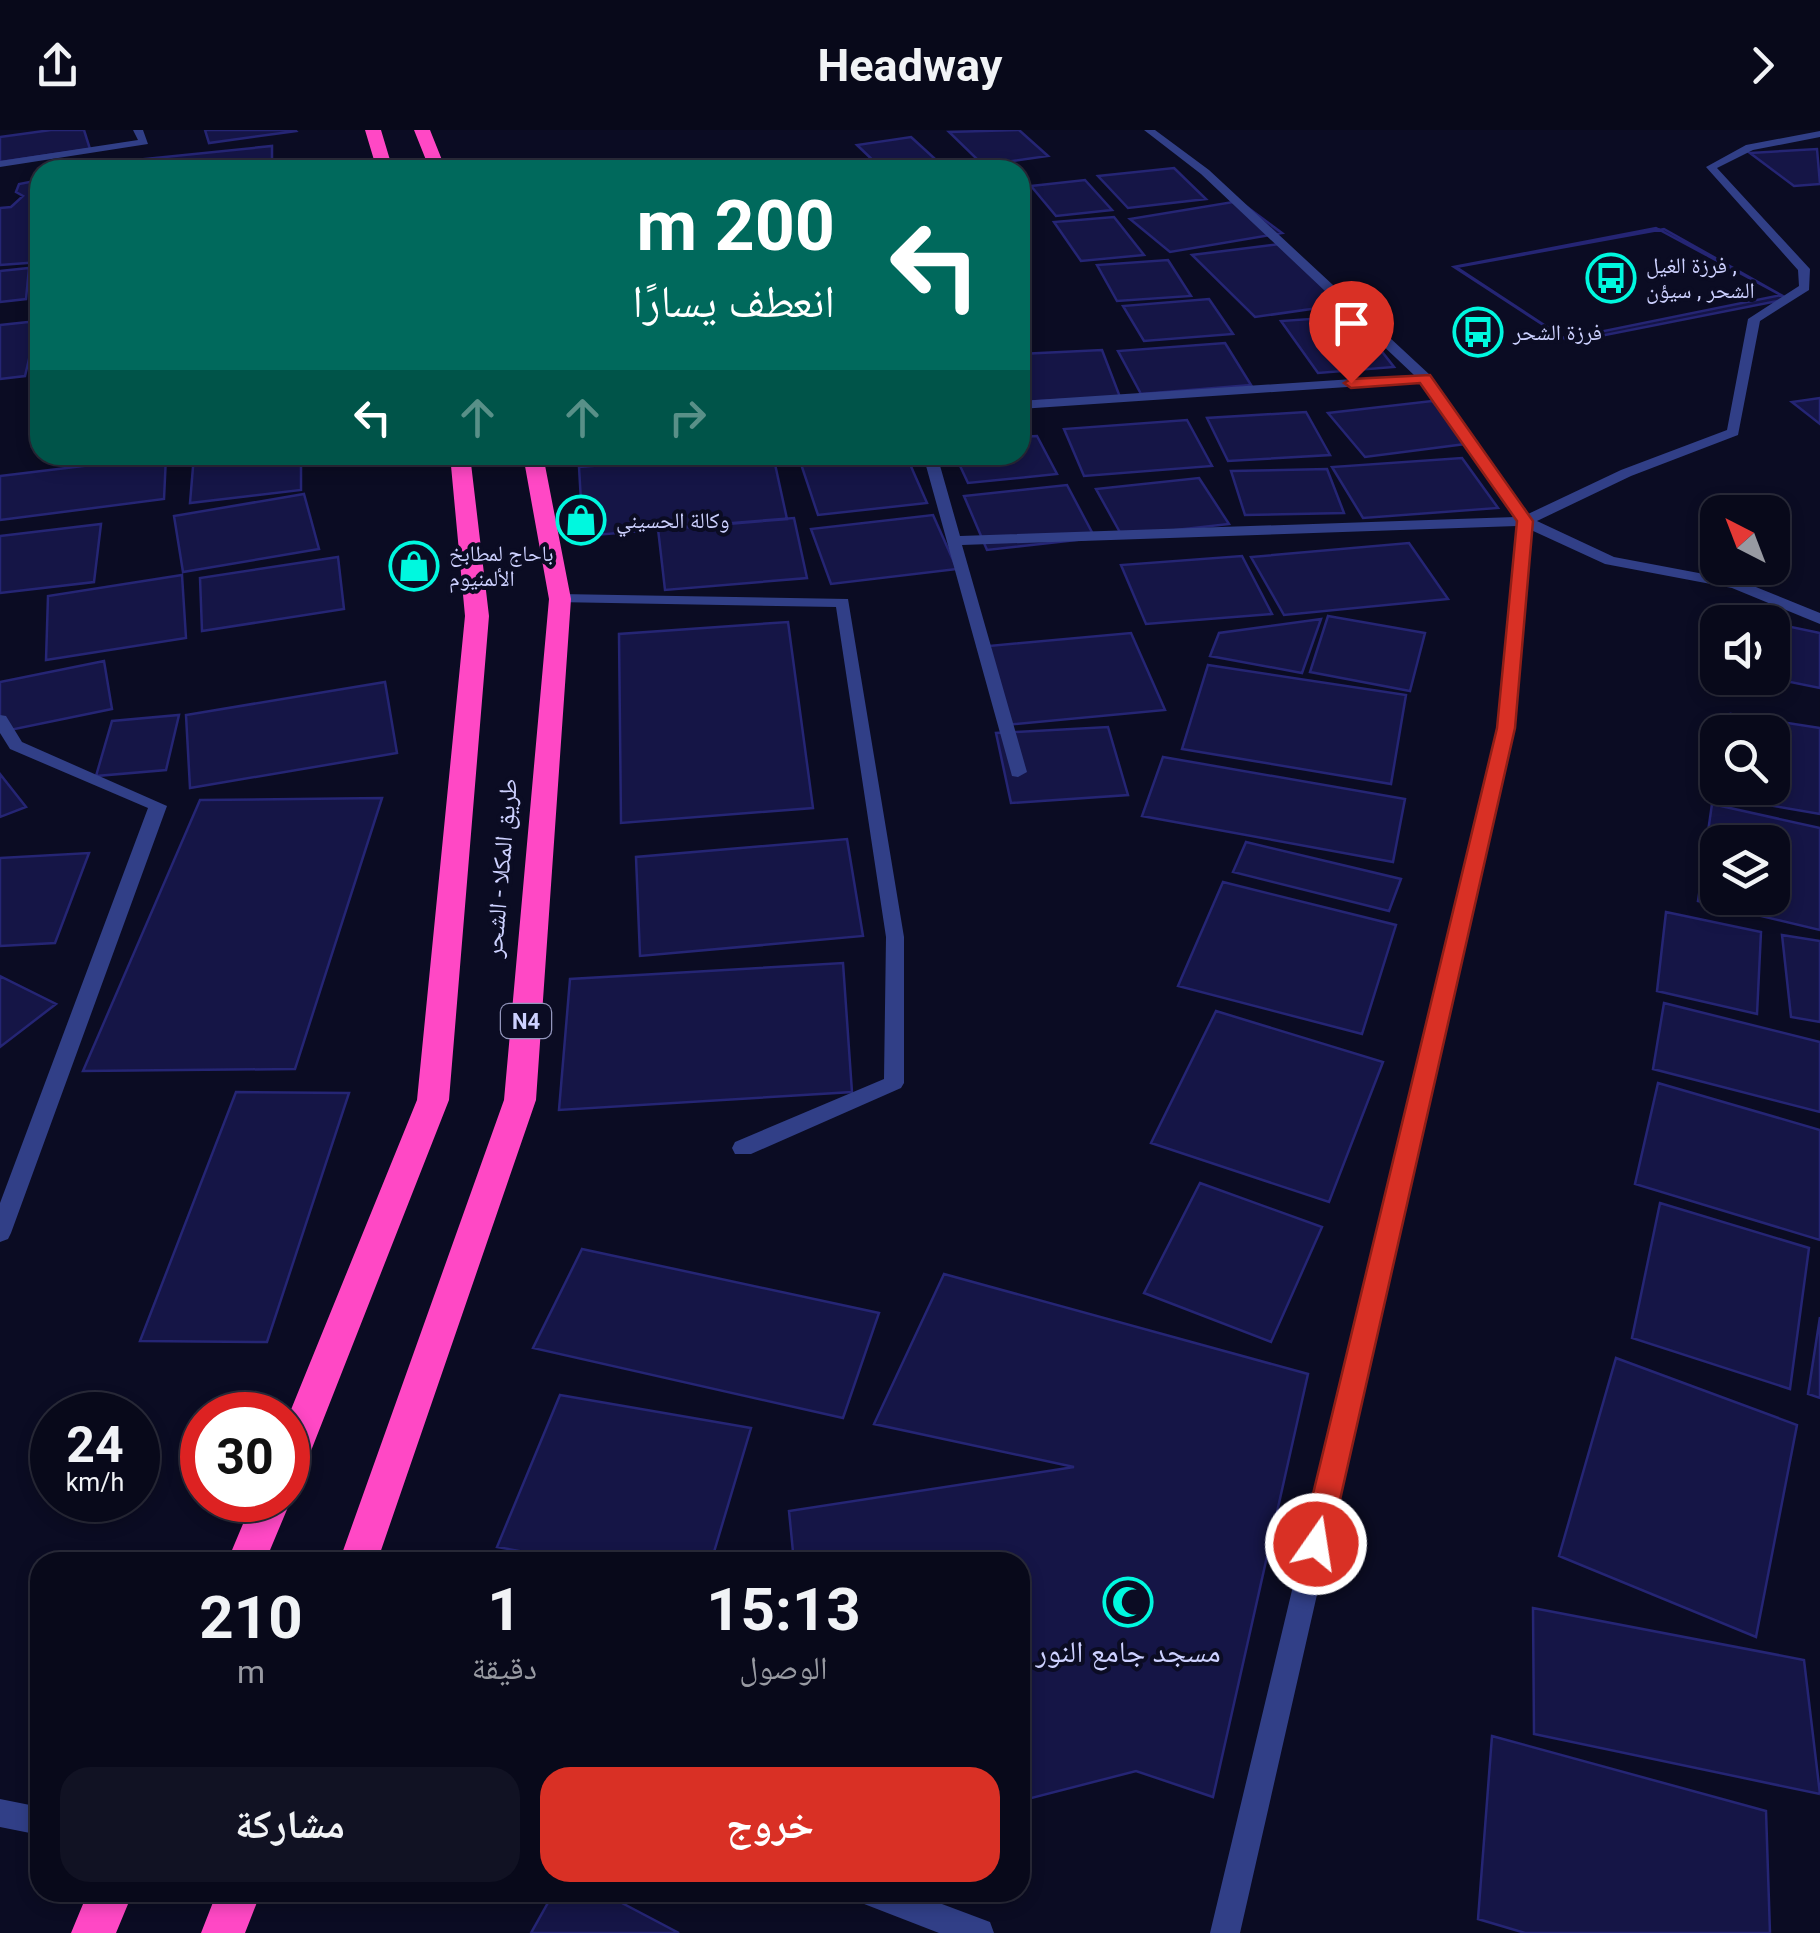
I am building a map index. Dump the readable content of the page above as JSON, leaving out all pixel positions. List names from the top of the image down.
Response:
{
  "streets": {
    "highway": ["طريق المكلا - الشحر", "N4"]
  },
  "places": {
    "bus stop": ["فرزة الغيل , الشحر , سيؤن", "فرزة الشحر"],
    "shop": ["وكالة الحسيني", "باحاج لمطابخ الألمنيوم"],
    "mosque": ["مسجد جامع النور"]
  },
  "north": "top left",
  "page": {
    "header": "Headway",
    "turn": ["200 m", "انعطف يسارًا"],
    "speed": "24 km/h",
    "limit": "30",
    "eta": [
      "15:13",
      "الوصول",
      "1",
      "دقيقة",
      "210",
      "m"
    ],
    "buttons": ["خروج", "مشاركة"]
  }
}
